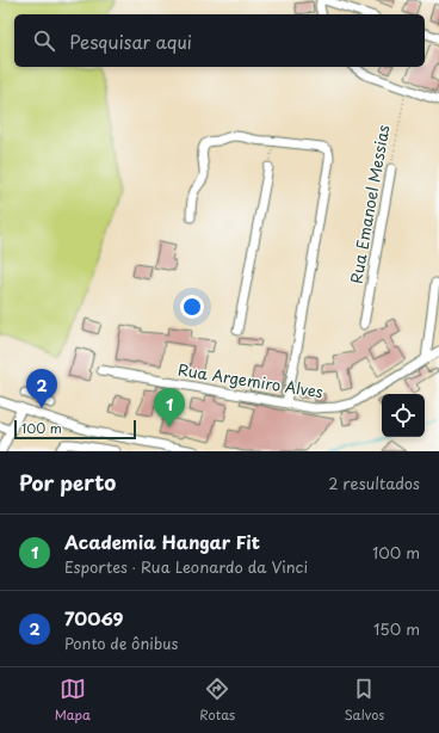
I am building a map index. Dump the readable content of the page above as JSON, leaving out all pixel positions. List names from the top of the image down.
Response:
{
  "streets": {
    "street": ["Rua Emanoel Messias", "Rua Argemiro Alves"]
  },
  "scale_bar": "100 m",
  "page": {
    "search": "Pesquisar aqui",
    "pins": ["2", "1"],
    "scale": "100 m",
    "heading": ["Por perto", "2 resultados"],
    "list": [
      {
        "mark": "1",
        "name": "Academia Hangar Fit",
        "note": "Esportes · Rua Leonardo da Vinci",
        "value": "100 m"
      },
      {
        "mark": "2",
        "name": "70069",
        "note": "Ponto de ônibus",
        "value": "150 m"
      }
    ],
    "nav": ["Mapa", "Rotas", "Salvos"]
  }
}
